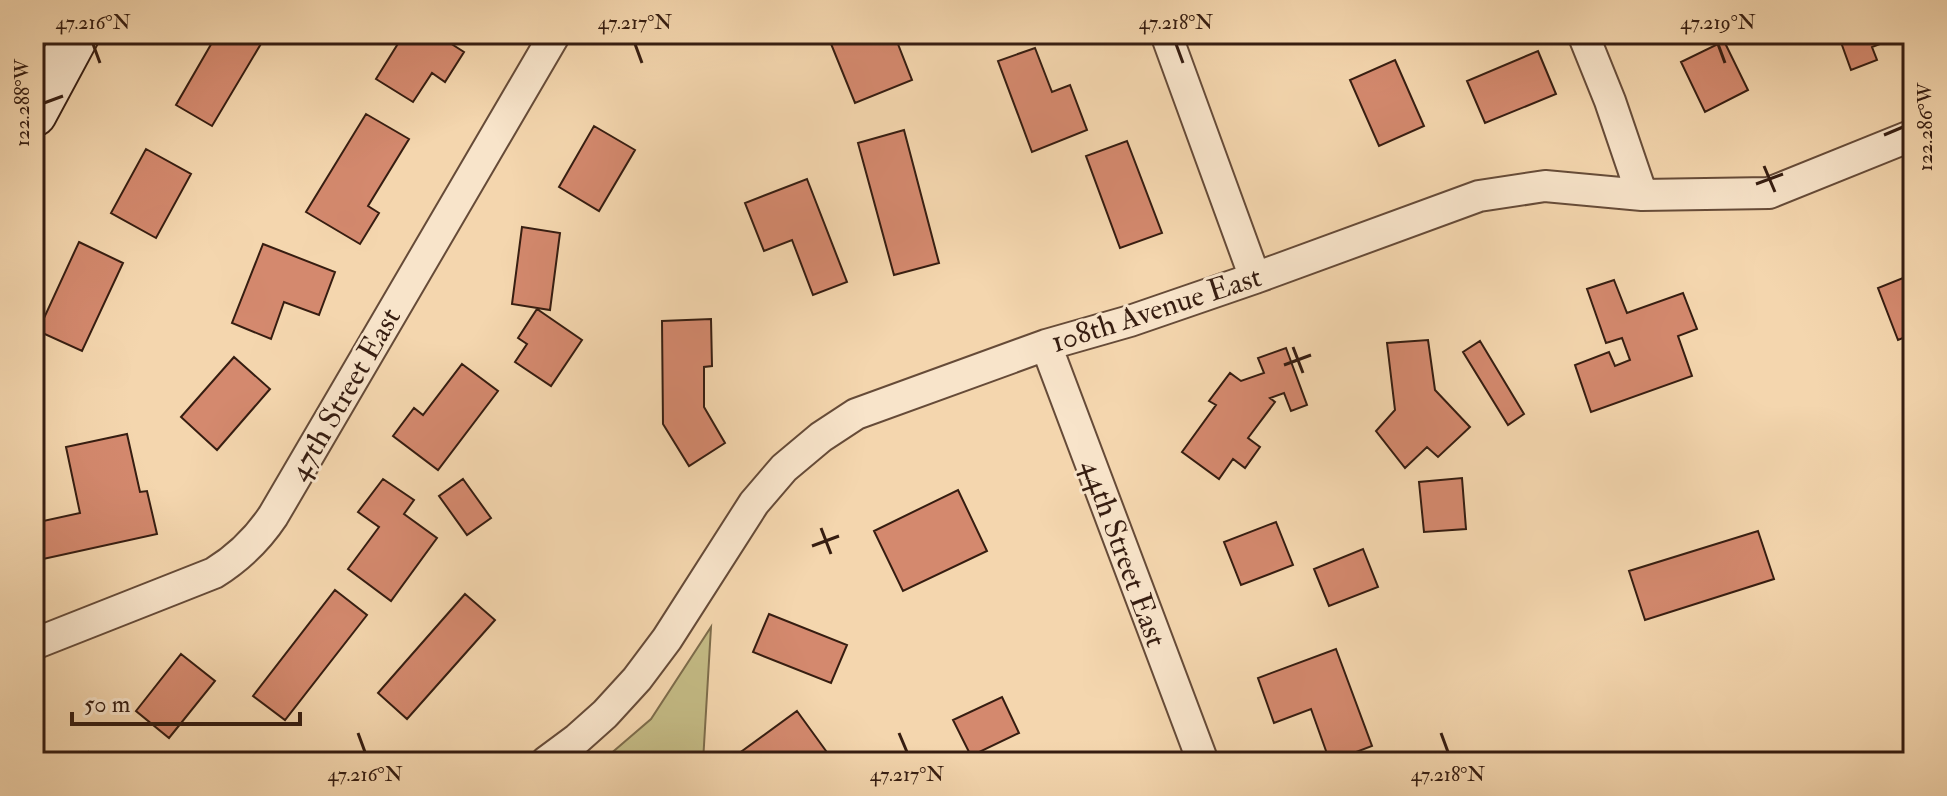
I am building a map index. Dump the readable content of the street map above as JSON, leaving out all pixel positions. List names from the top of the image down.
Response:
{
  "streets": {
    "street": ["108th Avenue East", "47th Street East", "44th Street East"]
  },
  "crossings": [
    ["108th Avenue East", "44th Street East"]
  ],
  "scale_bar": "50 m",
  "coordinates": [
    "47.216°N",
    "47.217°N",
    "47.218°N",
    "47.219°N",
    "122.288°W",
    "122.286°W"
  ]
}
